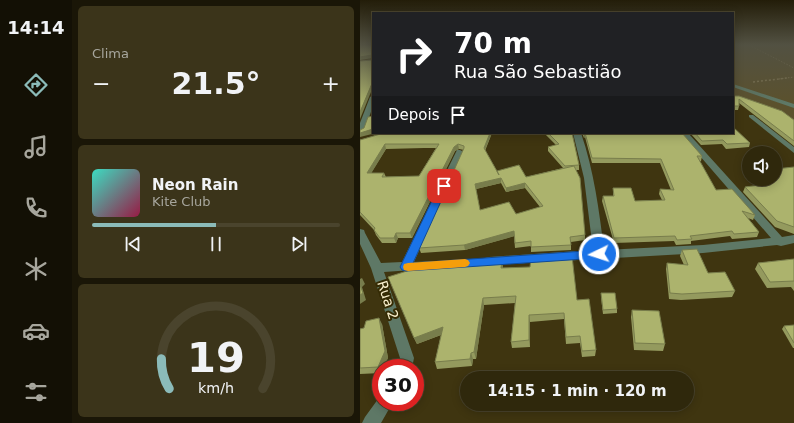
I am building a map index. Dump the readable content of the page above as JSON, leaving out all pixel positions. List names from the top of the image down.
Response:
{
  "streets": {
    "street": ["Rua 2"]
  },
  "page": {
    "tabs": "14:14",
    "tile": "Clima",
    "turn": ["70 m", "Rua São Sebastião"],
    "heat": ["−", "21.5°", "+"],
    "then": "Depois",
    "song": ["Neon Rain", "Kite Club"],
    "limit": "30",
    "trip": "14:15 · 1 min · 120 m",
    "gauge": ["19", "km/h"]
  }
}
